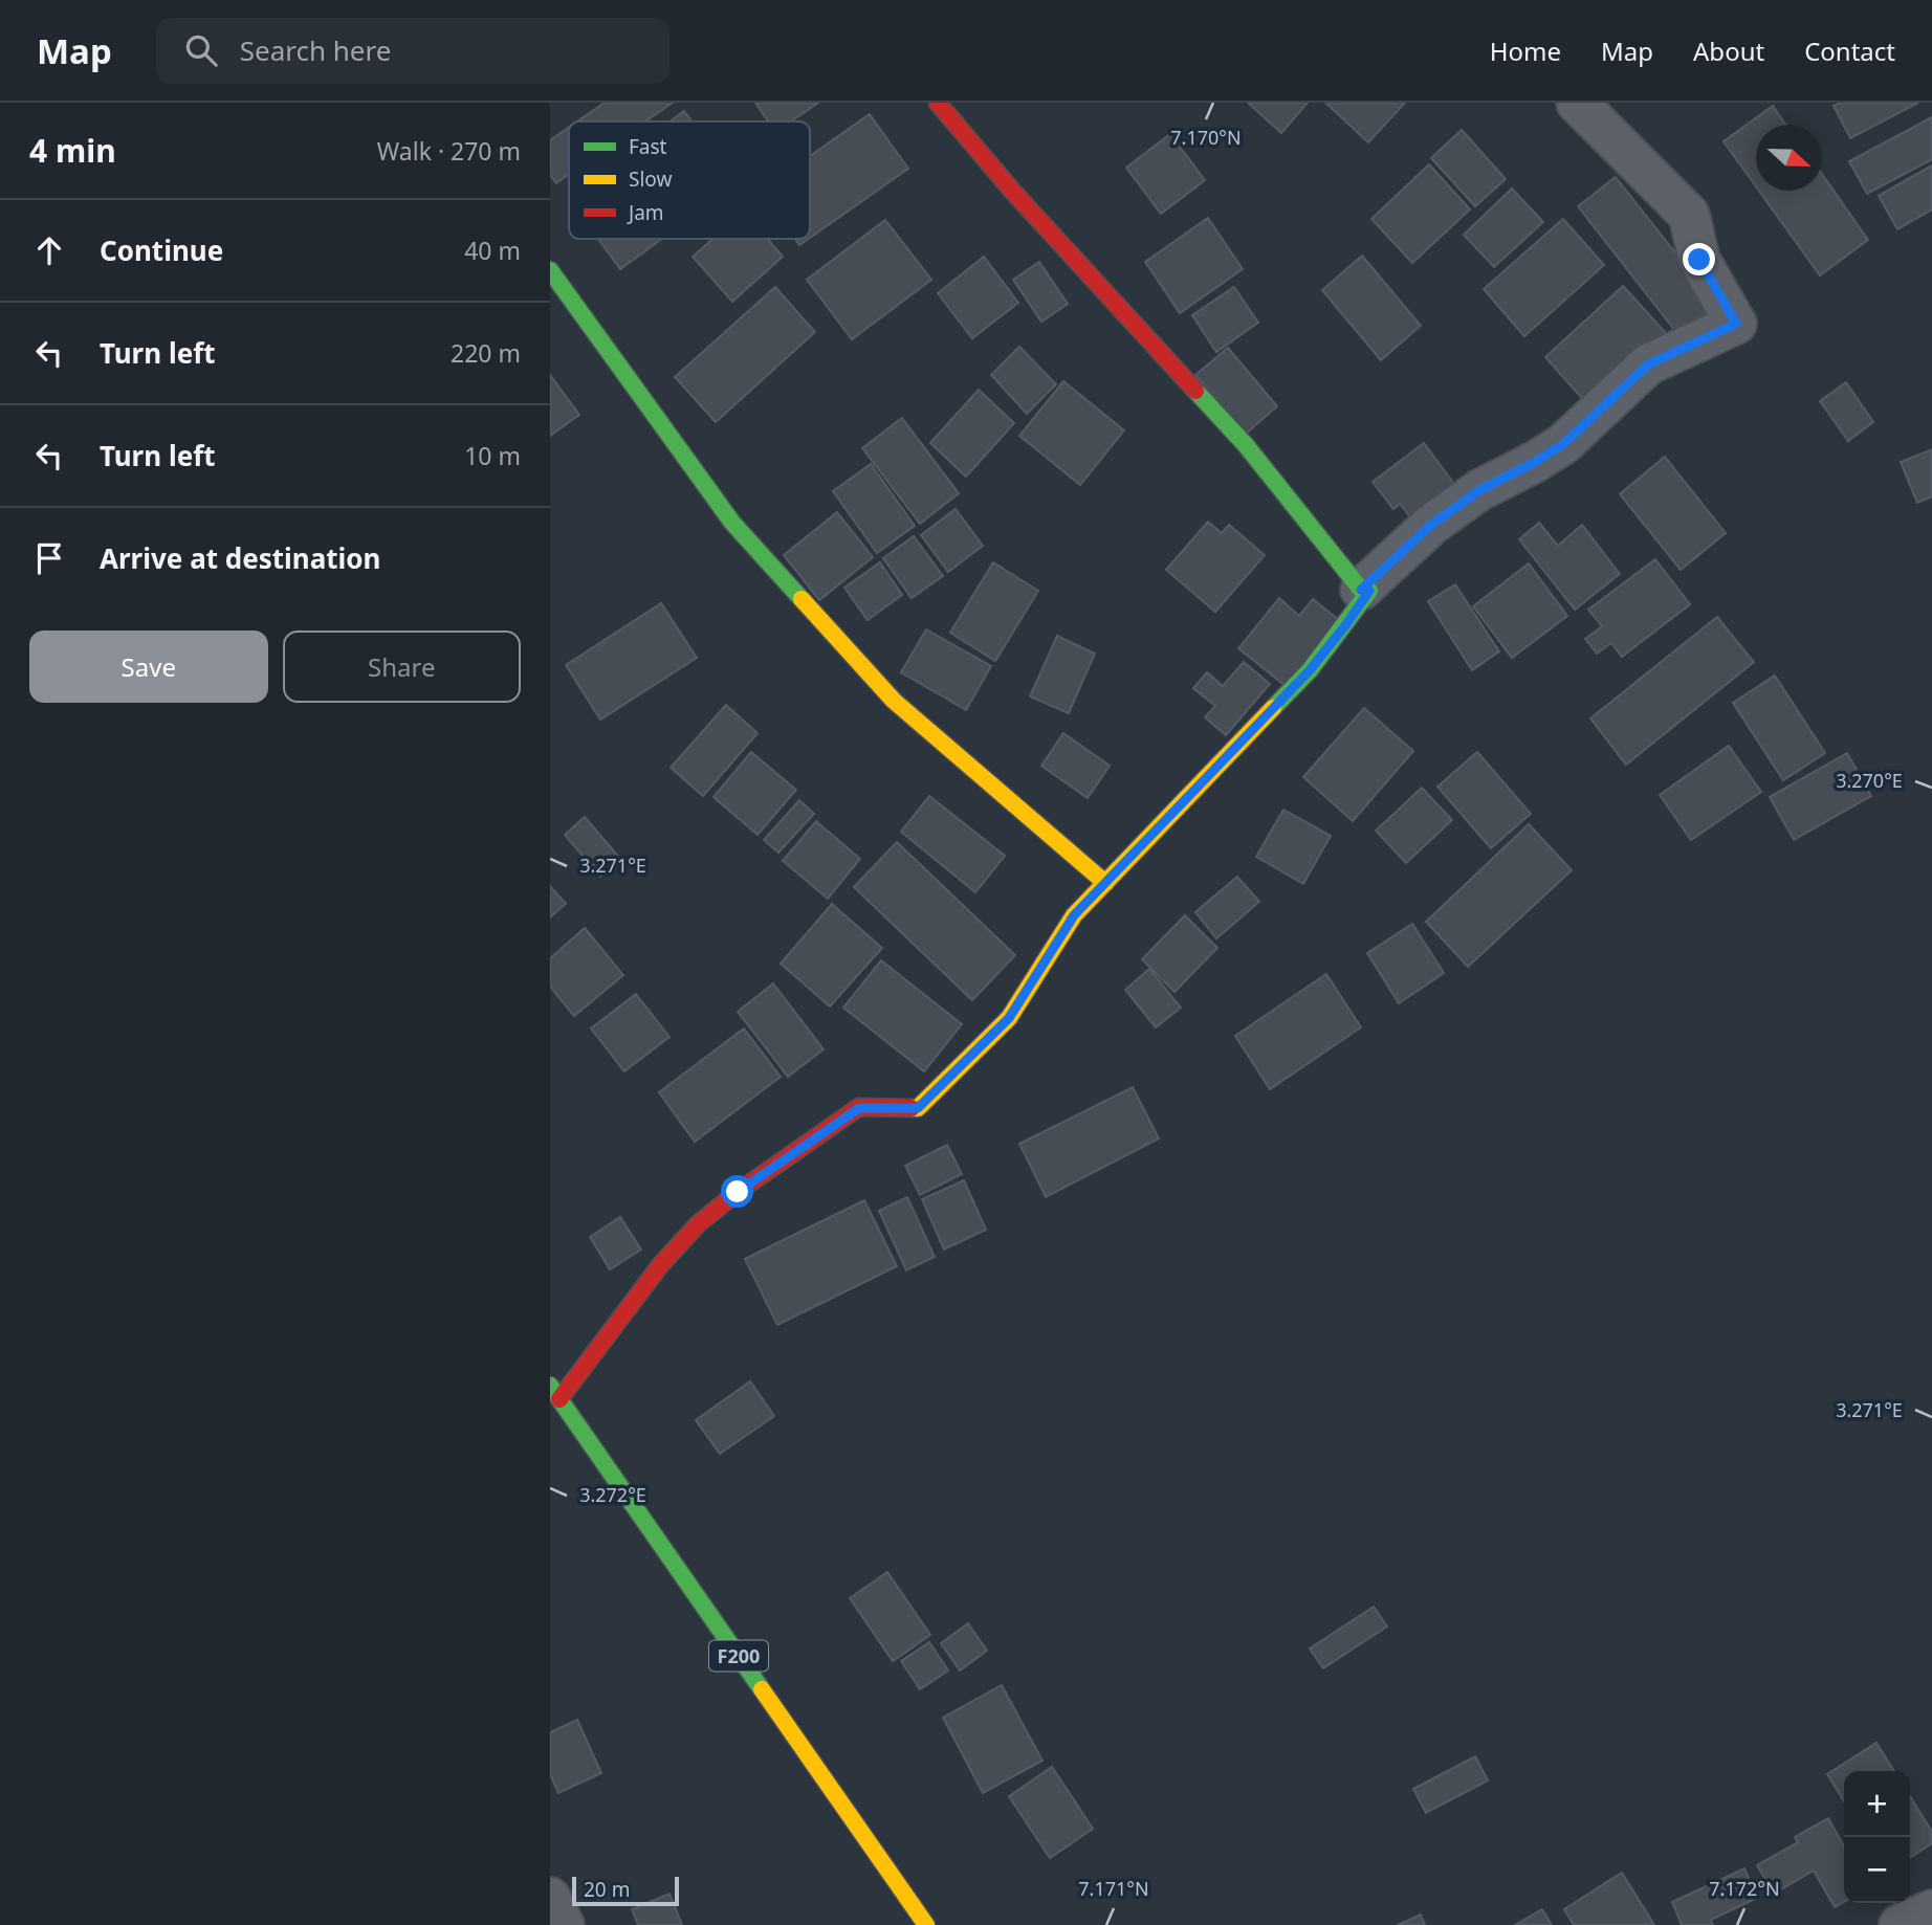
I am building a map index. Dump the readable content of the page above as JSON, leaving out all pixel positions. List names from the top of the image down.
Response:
{
  "streets": {
    "street": ["F200"]
  },
  "legend": ["Fast", "Slow", "Jam"],
  "scale_bar": "20 m",
  "north": "right",
  "page": {
    "header": "Map",
    "search": "Search here",
    "nav": [
      "Home",
      "Map",
      "About",
      "Contact"
    ],
    "heading": ["4 min", "Walk · 270 m"],
    "list": [
      ["Continue", "40 m"],
      ["Turn left", "220 m"],
      ["Turn left", "10 m"],
      "Arrive at destination"
    ],
    "buttons": ["Save", "Share"],
    "map_buttons": ["+", "−"],
    "scale": "20 m"
  },
  "coordinates": [
    "7.170°N",
    "3.270°E",
    "3.271°E",
    "3.272°E",
    "7.171°N",
    "7.172°N"
  ]
}
